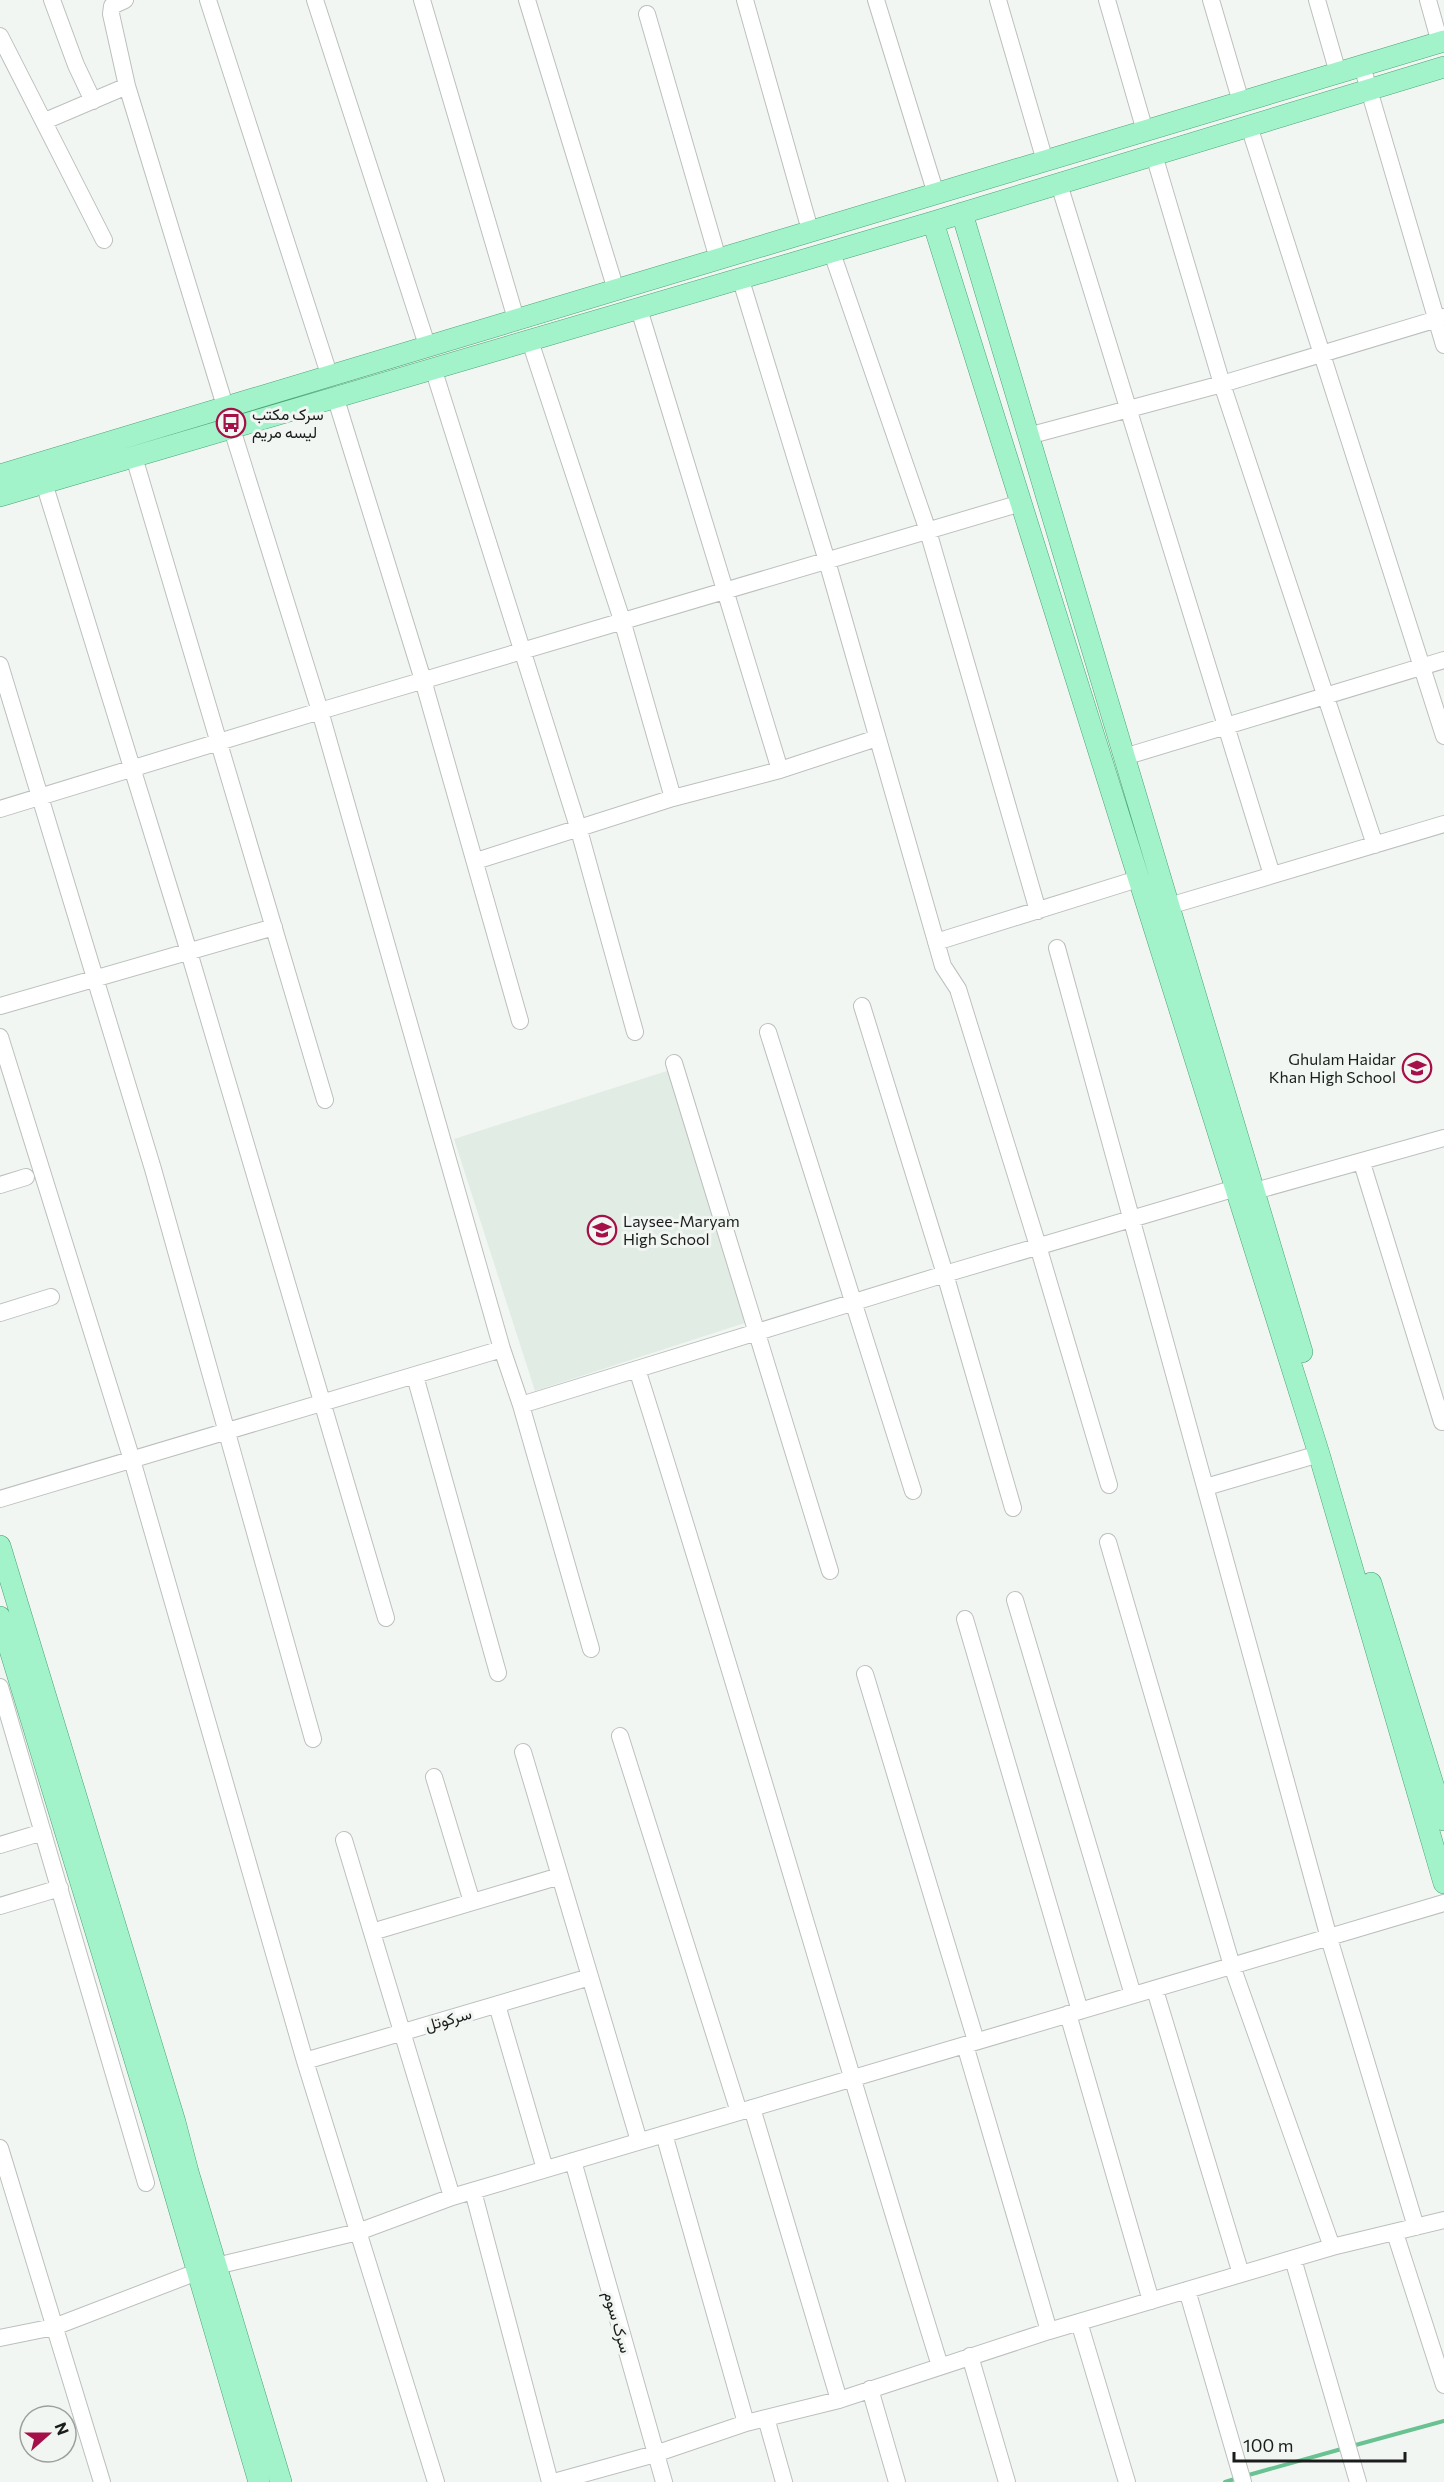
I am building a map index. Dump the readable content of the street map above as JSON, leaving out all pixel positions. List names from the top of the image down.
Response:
{
  "streets": {
    "street": ["سرکوتل", "سرک سوم"]
  },
  "places": {
    "bus stop": ["سرک مکتب لیسه مریم"],
    "school or university": ["Ghulam Haidar Khan High School", "Laysee-Maryam High School"]
  },
  "scale_bar": "100 m",
  "north": "right"
}
